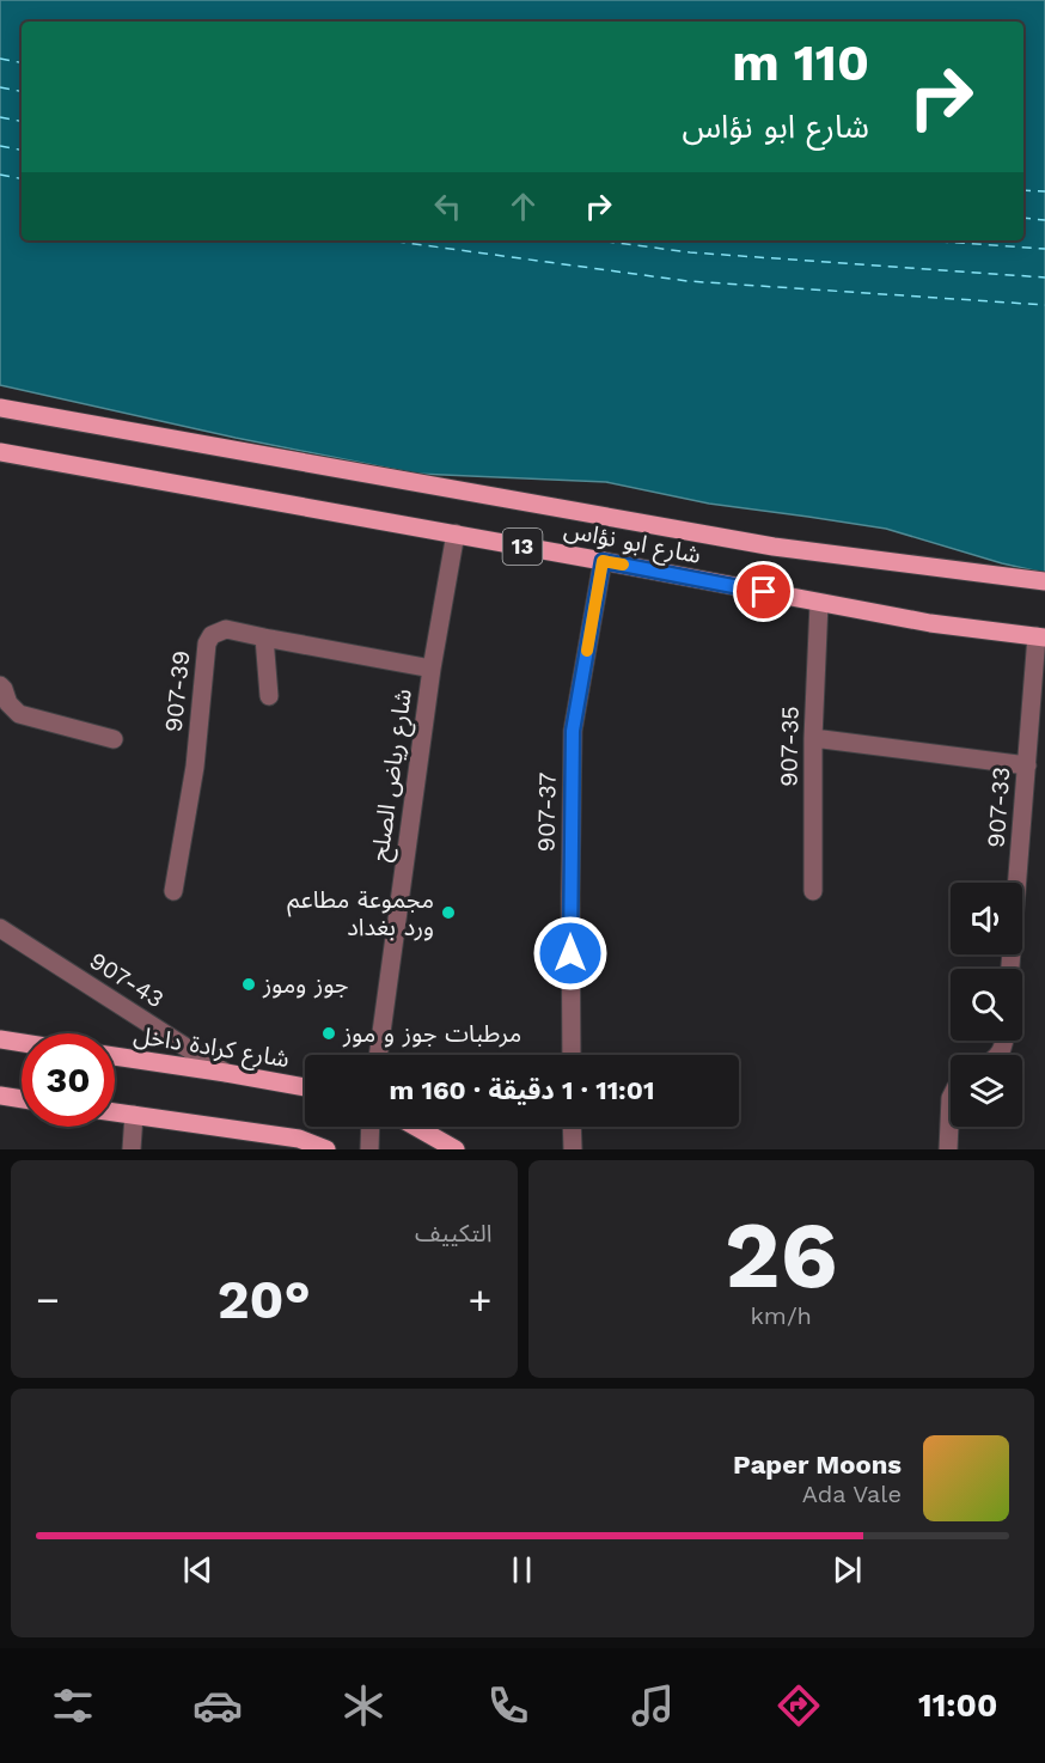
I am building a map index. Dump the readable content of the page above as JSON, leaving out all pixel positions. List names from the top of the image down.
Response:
{
  "streets": {
    "main road": ["شارع ابو نؤاس", "13", "شارع كرادة داخل"],
    "street": [
      "907-39",
      "907-35",
      "شارع رياض الصلح",
      "907-33",
      "907-37",
      "907-43"
    ]
  },
  "crossings": [
    ["شارع ابو نؤاس", "907-35"],
    ["شارع ابو نؤاس", "شارع رياض الصلح"],
    ["شارع ابو نؤاس", "907-33"],
    ["شارع ابو نؤاس", "907-37"],
    ["907-39", "شارع رياض الصلح"],
    ["907-43", "شارع كرادة داخل"]
  ],
  "places": ["مجموعة مطاعم ورد بغداد", "جوز وموز", "مرطبات جوز و موز"],
  "page": {
    "turn": ["110 m", "شارع ابو نؤاس"],
    "limit": "30",
    "trip": "11:01 · 1 دقيقة · 160 m",
    "tile": [
      ["26", "km/h"],
      "التكييف"
    ],
    "heat": ["−", "20°", "+"],
    "song": ["Paper Moons", "Ada Vale"],
    "tabs": "11:00"
  }
}
